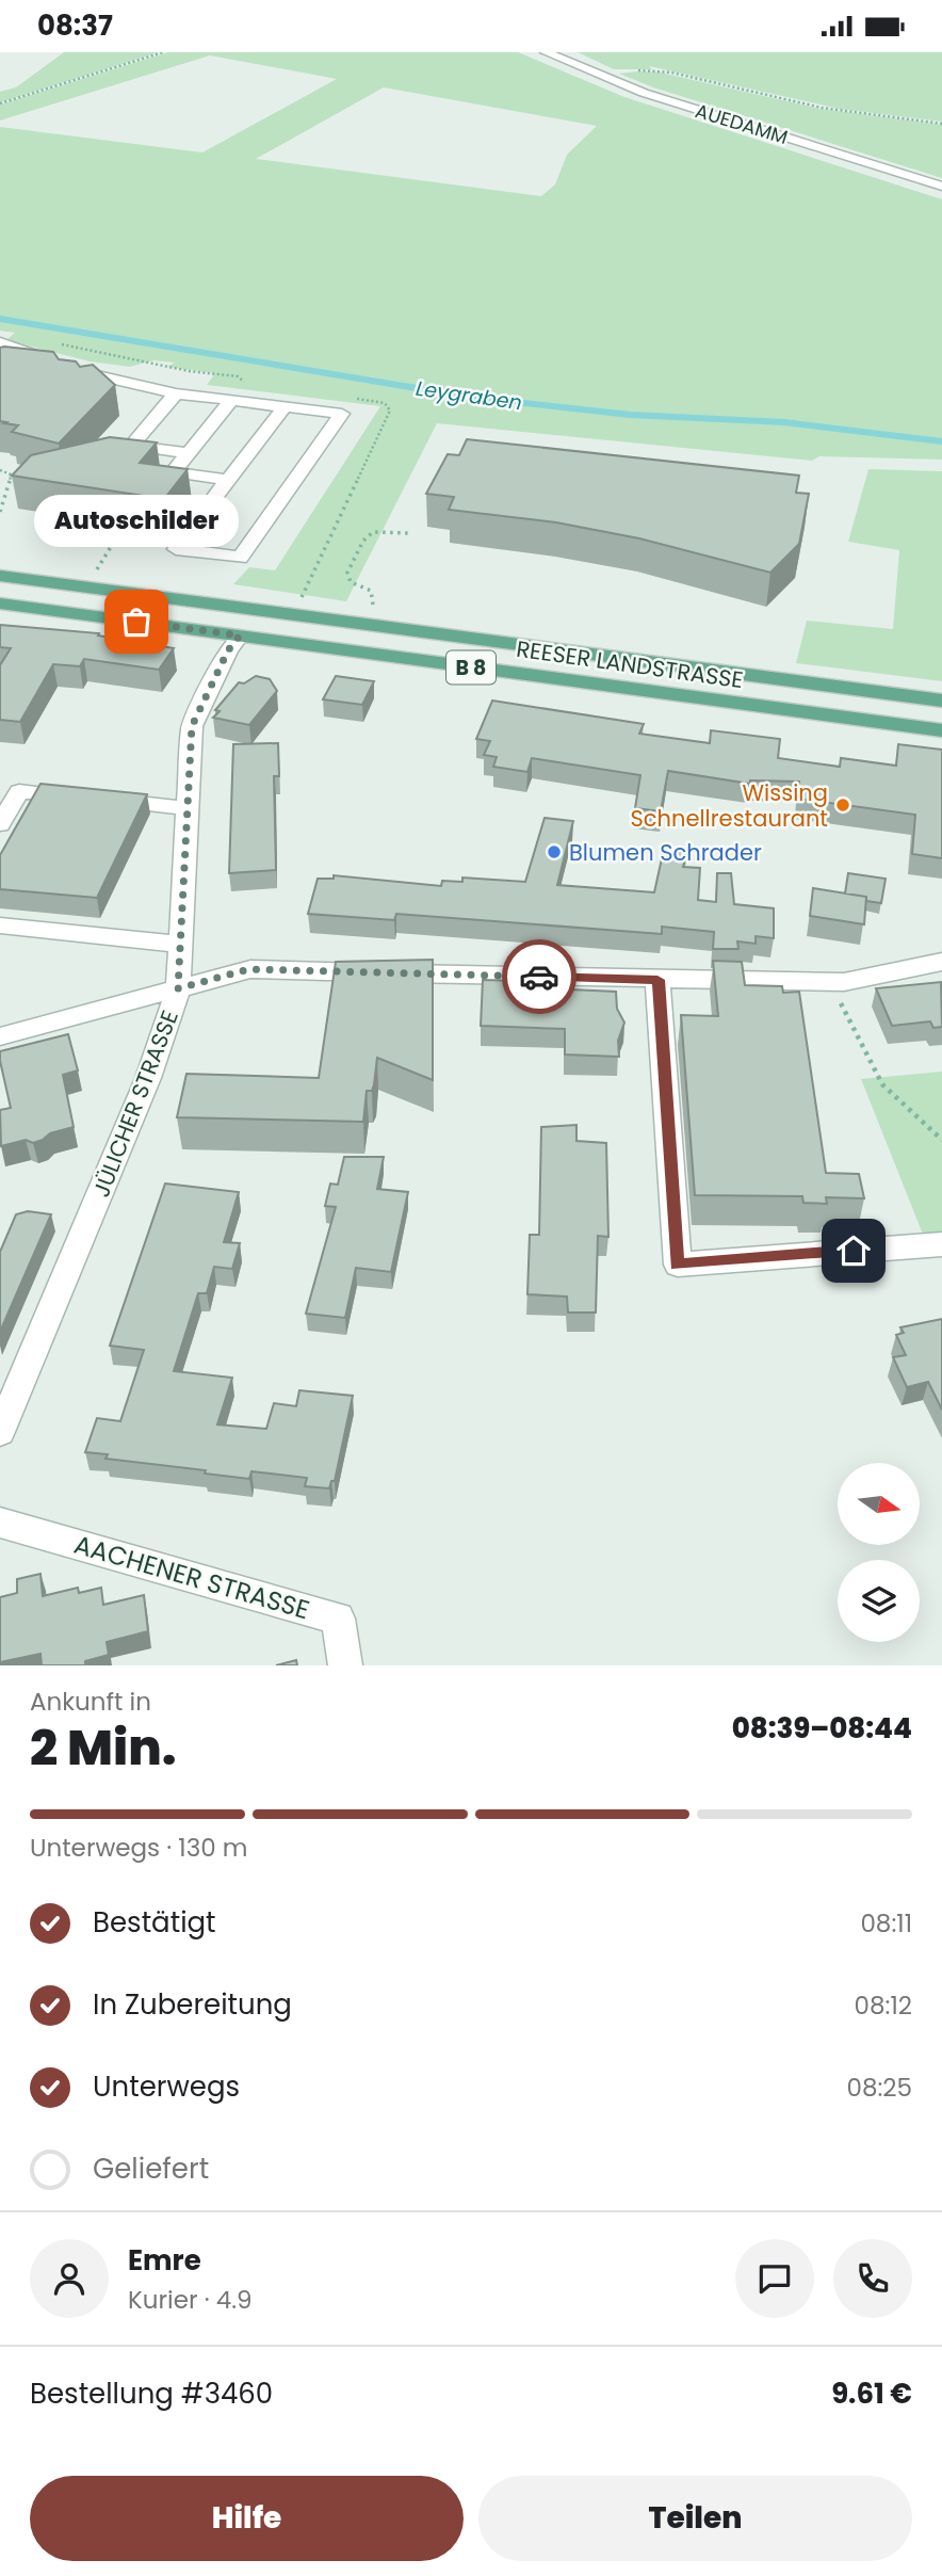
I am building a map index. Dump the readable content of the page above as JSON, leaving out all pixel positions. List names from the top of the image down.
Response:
{
  "streets": {
    "main road": ["REESER LANDSTRASSE", "B 8"],
    "street": ["AUEDAMM", "JÜLICHER STRASSE", "AACHENER STRASSE"]
  },
  "crossings": [
    ["REESER LANDSTRASSE", "JÜLICHER STRASSE"]
  ],
  "water": ["Leygraben"],
  "places": ["Autoschilder", "Wissing Schnellrestaurant", "Blumen Schrader"],
  "north": "right",
  "page": {
    "status": "08:37",
    "bubble": "Autoschilder",
    "heading": ["2 Min.", "Ankunft in", "08:39–08:44"],
    "panel": [
      "Emre",
      "Kurier · 4.9",
      "Bestellung #3460",
      "9.61 €"
    ],
    "bar": "Unterwegs · 130 m",
    "list": [
      ["Bestätigt", "08:11"],
      ["In Zubereitung", "08:12"],
      ["Unterwegs", "08:25"],
      "Geliefert"
    ],
    "buttons": ["Hilfe", "Teilen"]
  }
}
